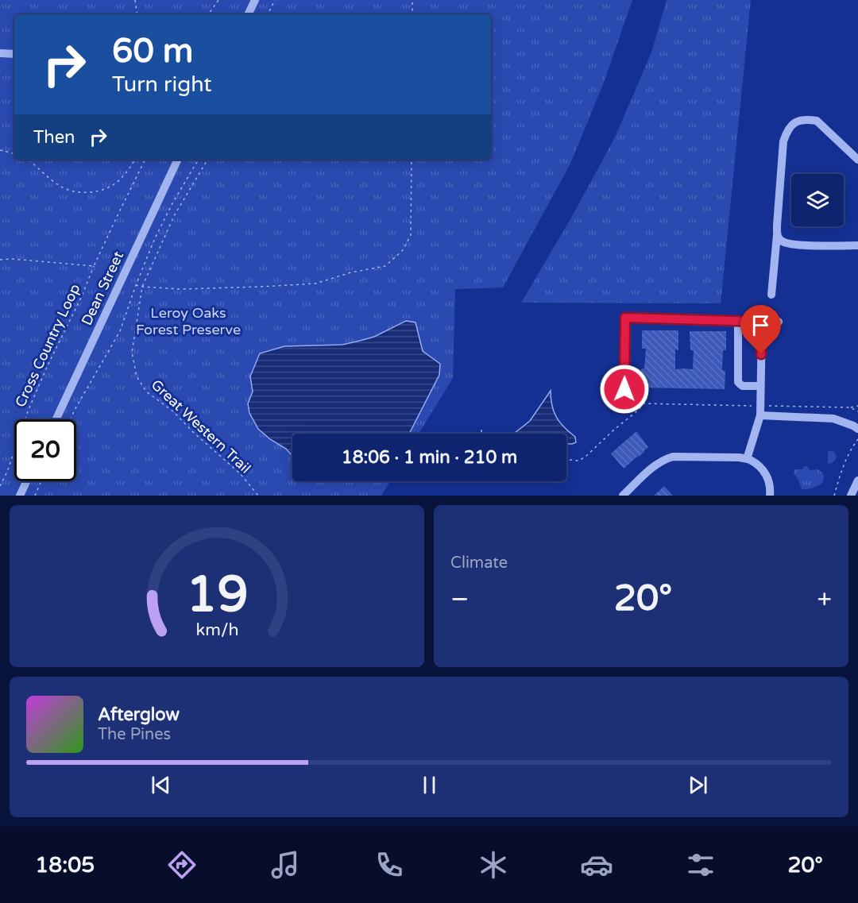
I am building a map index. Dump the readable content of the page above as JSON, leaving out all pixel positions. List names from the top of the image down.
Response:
{
  "streets": {
    "street": ["Dean Street"],
    "path": ["Cross Country Loop", "Great Western Trail"]
  },
  "parks": ["Leroy Oaks Forest Preserve"],
  "page": {
    "turn": ["60 m", "Turn right"],
    "then": "Then",
    "limit": "20",
    "trip": "18:06 · 1 min · 210 m",
    "tile": "Climate",
    "heat": ["−", "20°", "+"],
    "song": ["Afterglow", "The Pines"],
    "tabs": ["18:05", "20°"],
    "gauge": ["19", "km/h"]
  }
}
